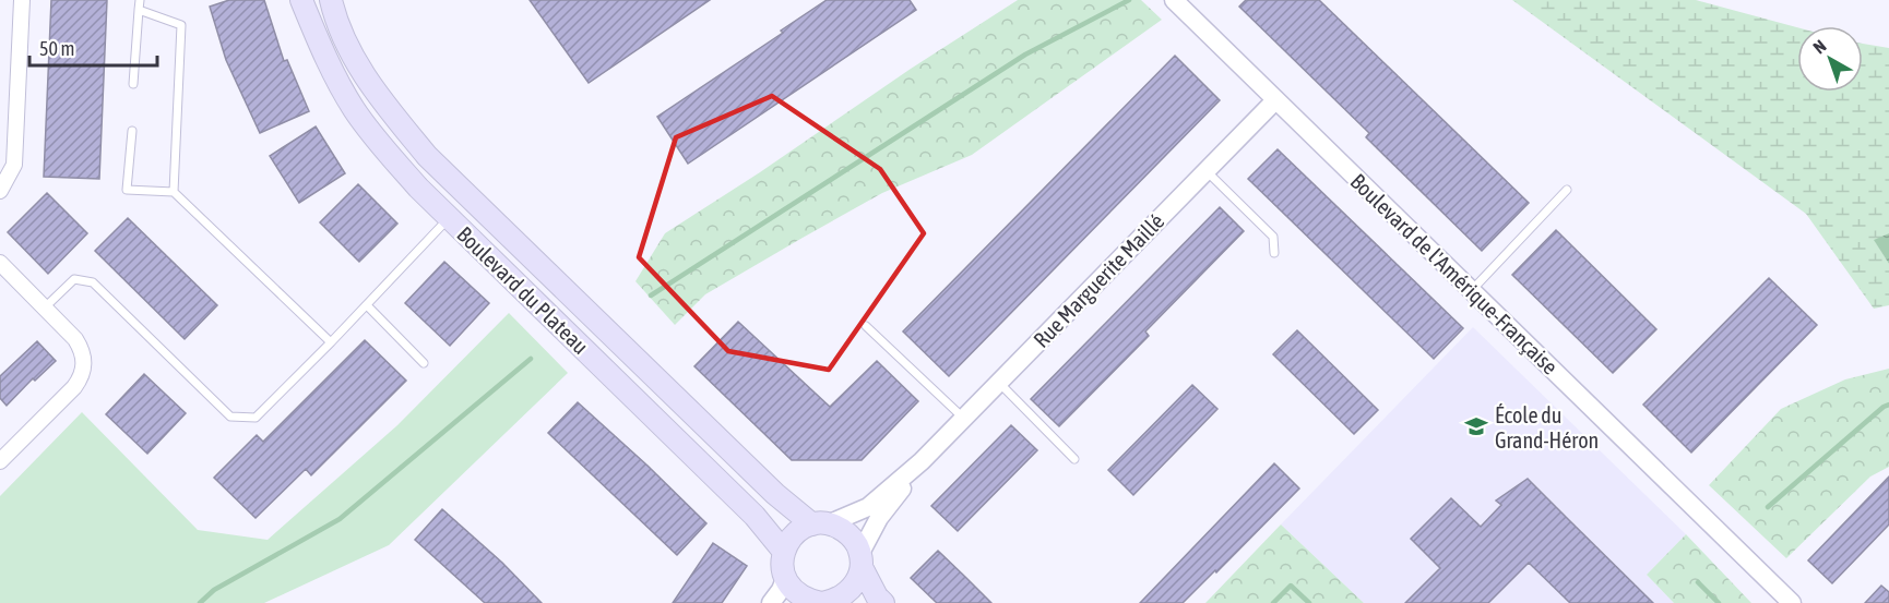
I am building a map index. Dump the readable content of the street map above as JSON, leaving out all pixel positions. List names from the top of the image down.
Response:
{
  "streets": {
    "main road": ["Boulevard du Plateau"],
    "street": ["Boulevard de l'Amérique-Française", "Rue Marguerite Maillé"]
  },
  "crossings": [
    ["Boulevard de l'Amérique-Française", "Rue Marguerite Maillé"],
    ["Rue Marguerite Maillé", "Boulevard du Plateau"]
  ],
  "places": {
    "school or university": ["École du Grand-Héron"]
  },
  "scale_bar": "50 m",
  "north": "top left"
}
